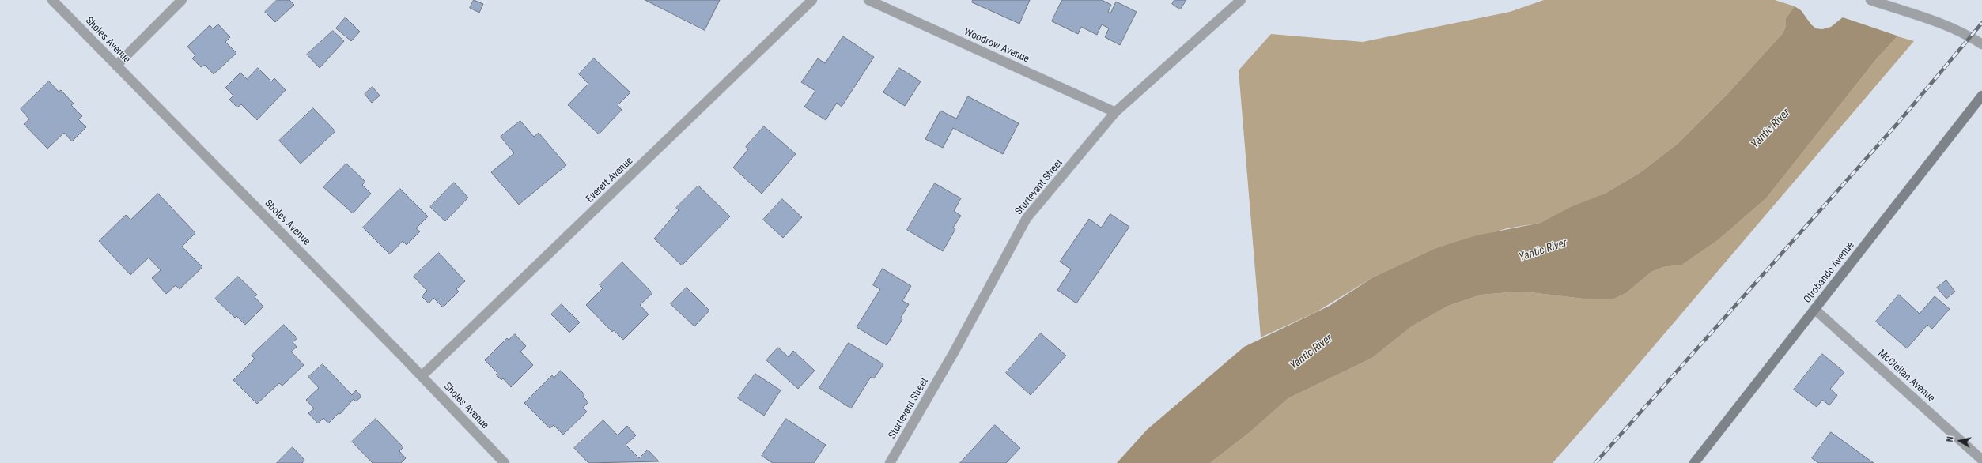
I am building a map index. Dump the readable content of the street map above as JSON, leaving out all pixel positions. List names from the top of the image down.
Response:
{
  "streets": {
    "street": [
      "Sholes Avenue",
      "Woodrow Avenue",
      "Everett Avenue",
      "Sturtevant Street",
      "Otrobando Avenue",
      "McClellan Avenue"
    ]
  },
  "crossings": [
    ["Sholes Avenue", "Everett Avenue"],
    ["Woodrow Avenue", "Sturtevant Street"],
    ["Otrobando Avenue", "McClellan Avenue"]
  ],
  "water": ["Yantic River"],
  "north": "left"
}
